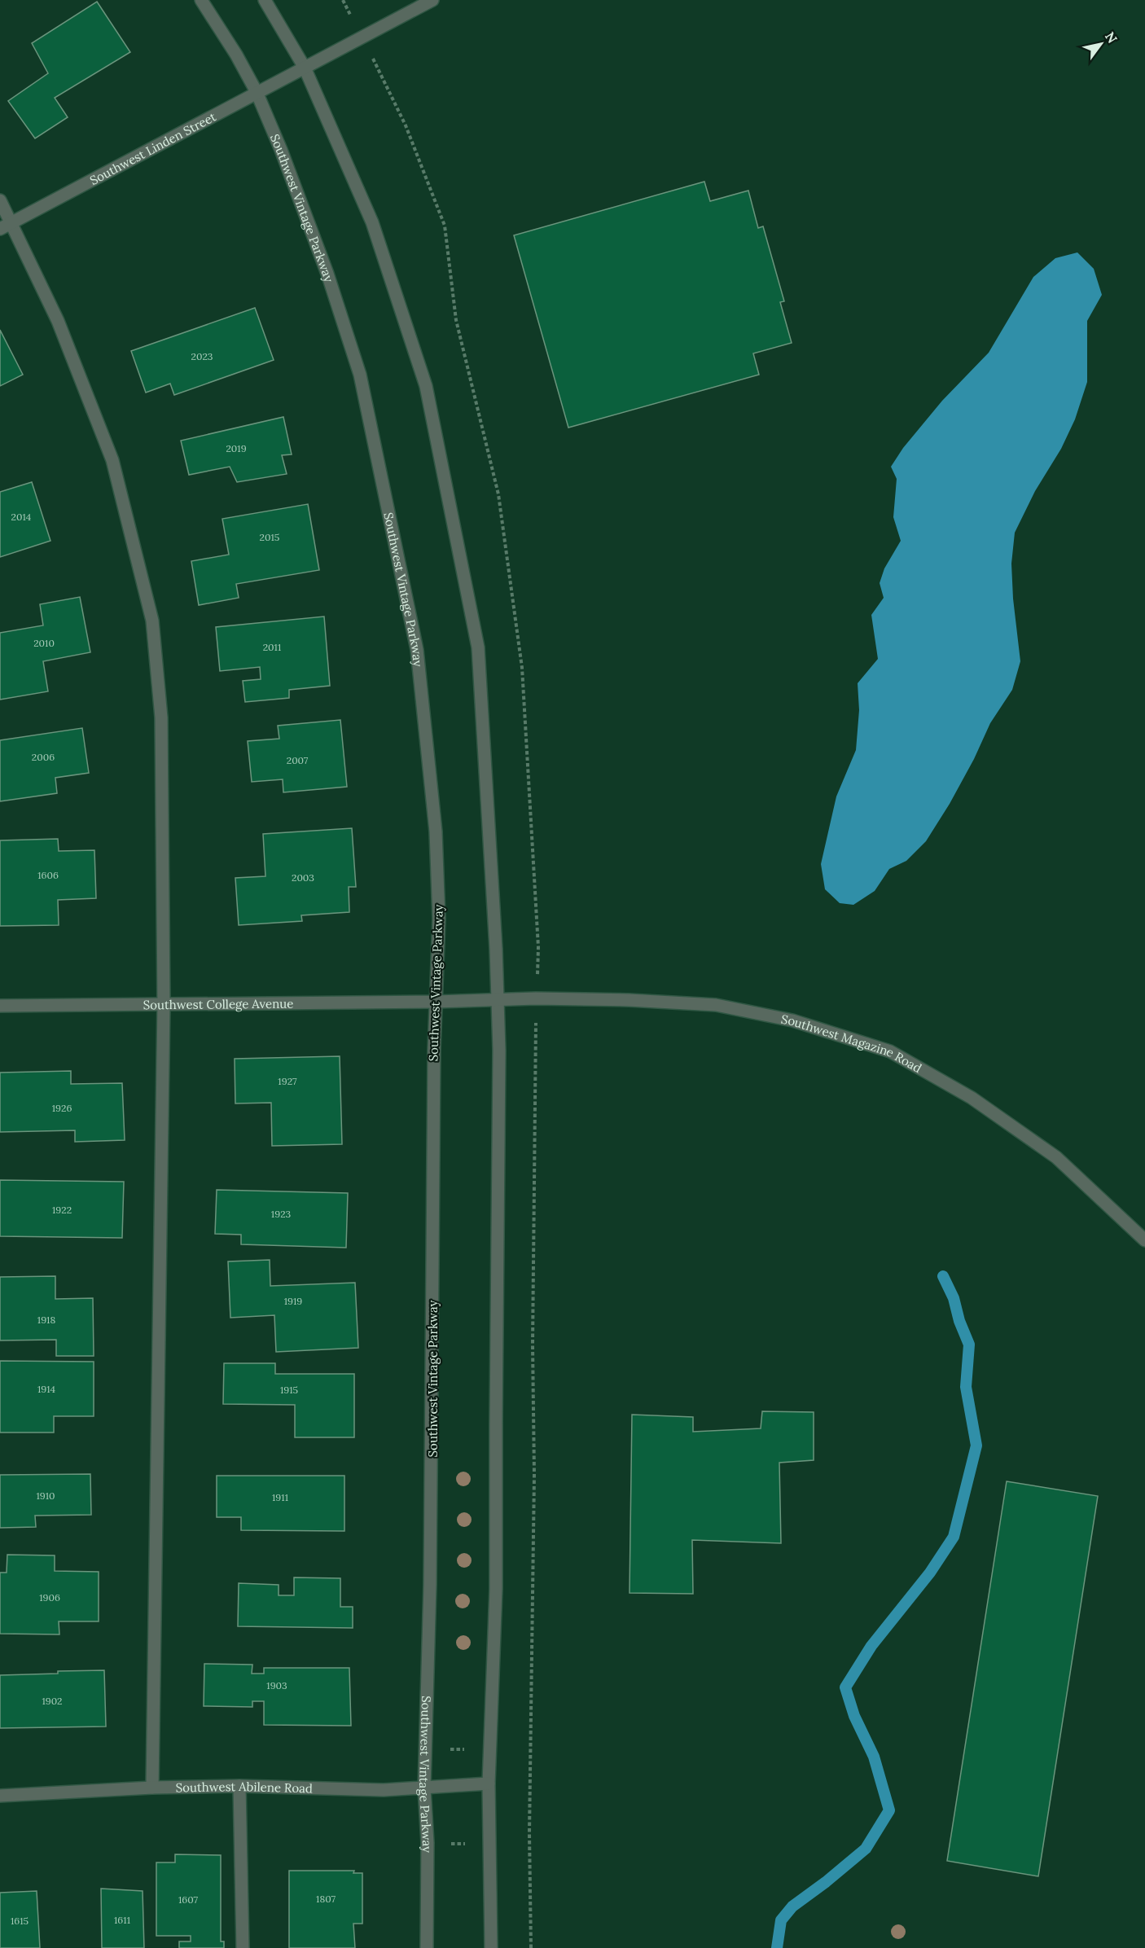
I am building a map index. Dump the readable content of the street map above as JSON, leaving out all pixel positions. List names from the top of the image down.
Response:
{
  "streets": {
    "street": [
      "Southwest Linden Street",
      "Southwest Vintage Parkway",
      "Southwest College Avenue",
      "Southwest Magazine Road",
      "Southwest Abilene Road"
    ]
  },
  "crossings": [
    ["Southwest Linden Street", "Southwest Vintage Parkway"],
    ["Southwest Vintage Parkway", "Southwest College Avenue"],
    ["Southwest Vintage Parkway", "Southwest Abilene Road"],
    ["Southwest College Avenue", "Southwest Magazine Road"]
  ],
  "house_numbers": [
    "2023",
    "2019",
    "2014",
    "2015",
    "2010",
    "2011",
    "2006",
    "2007",
    "1606",
    "2003",
    "1927",
    "1926",
    "1922",
    "1923",
    "1919",
    "1918",
    "1914",
    "1915",
    "1910",
    "1911",
    "1906",
    "1903",
    "1902",
    "1807",
    "1607",
    "1611",
    "1615"
  ],
  "north": "top right"
}
